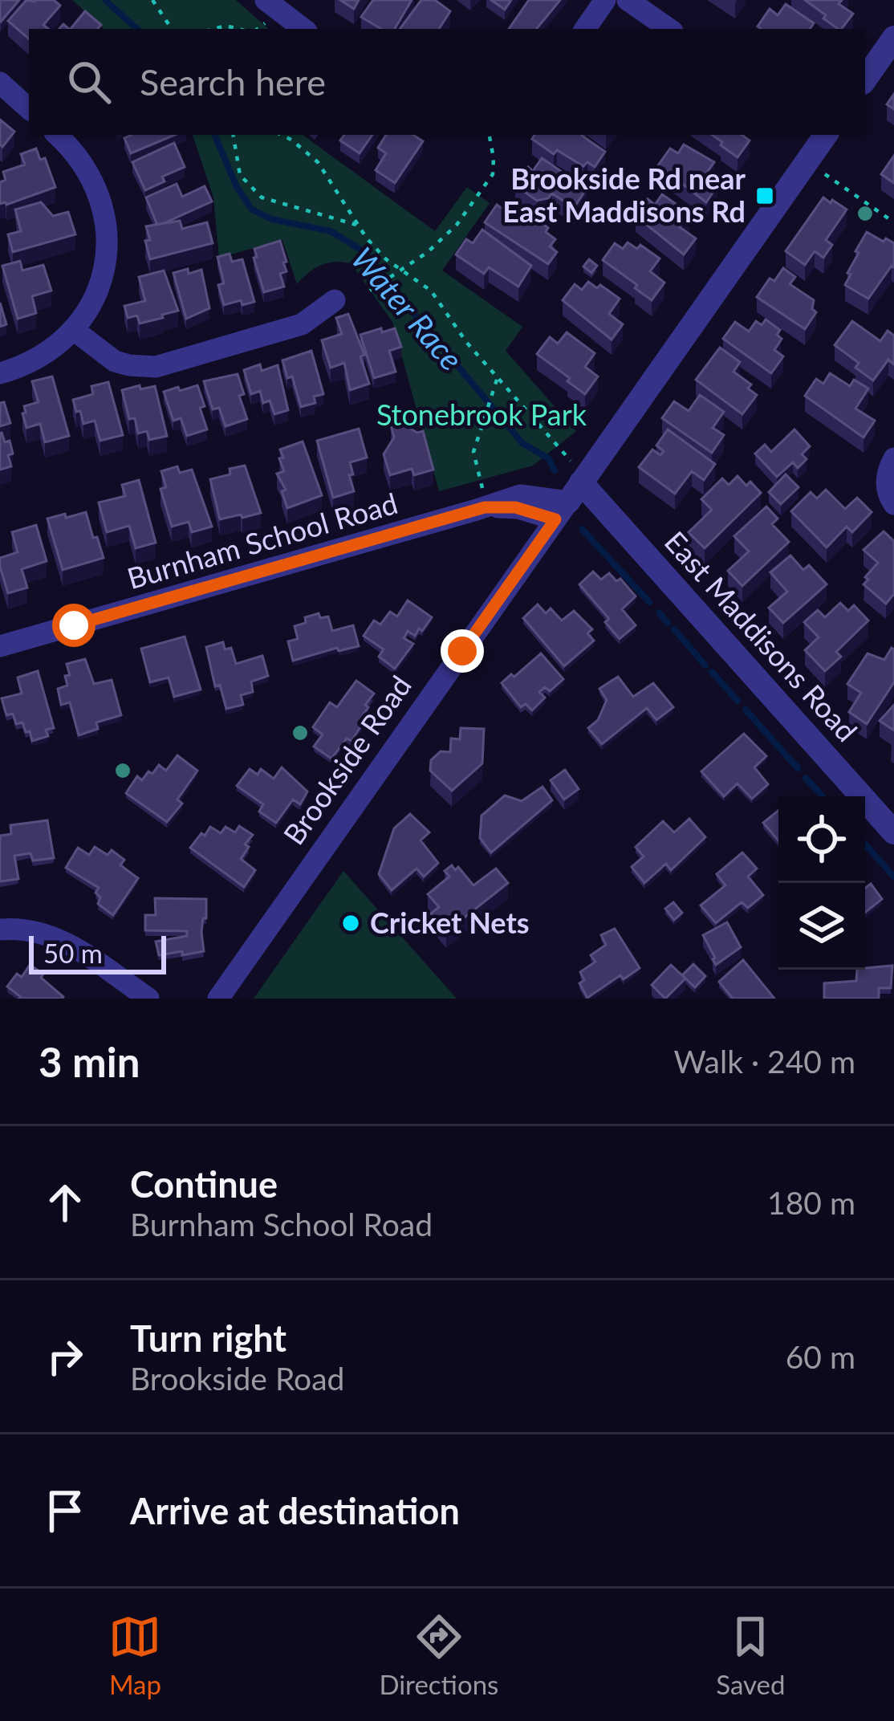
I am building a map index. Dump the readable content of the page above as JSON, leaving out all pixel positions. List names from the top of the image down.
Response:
{
  "streets": {
    "street": ["Burnham School Road", "East Maddisons Road", "Brookside Road"]
  },
  "crossings": [
    ["Burnham School Road", "East Maddisons Road"],
    ["Burnham School Road", "Brookside Road"],
    ["East Maddisons Road", "Brookside Road"]
  ],
  "water": ["Water Race"],
  "parks": ["Stonebrook Park"],
  "places": {
    "transit": ["Brookside Rd near East Maddisons Rd"],
    "other": ["Cricket Nets"]
  },
  "scale_bar": "50 m",
  "page": {
    "search": "Search here",
    "scale": "50 m",
    "heading": ["3 min", "Walk · 240 m"],
    "list": [
      ["Continue", "Burnham School Road", "180 m"],
      ["Turn right", "Brookside Road", "60 m"],
      "Arrive at destination"
    ],
    "nav": ["Map", "Directions", "Saved"]
  }
}
